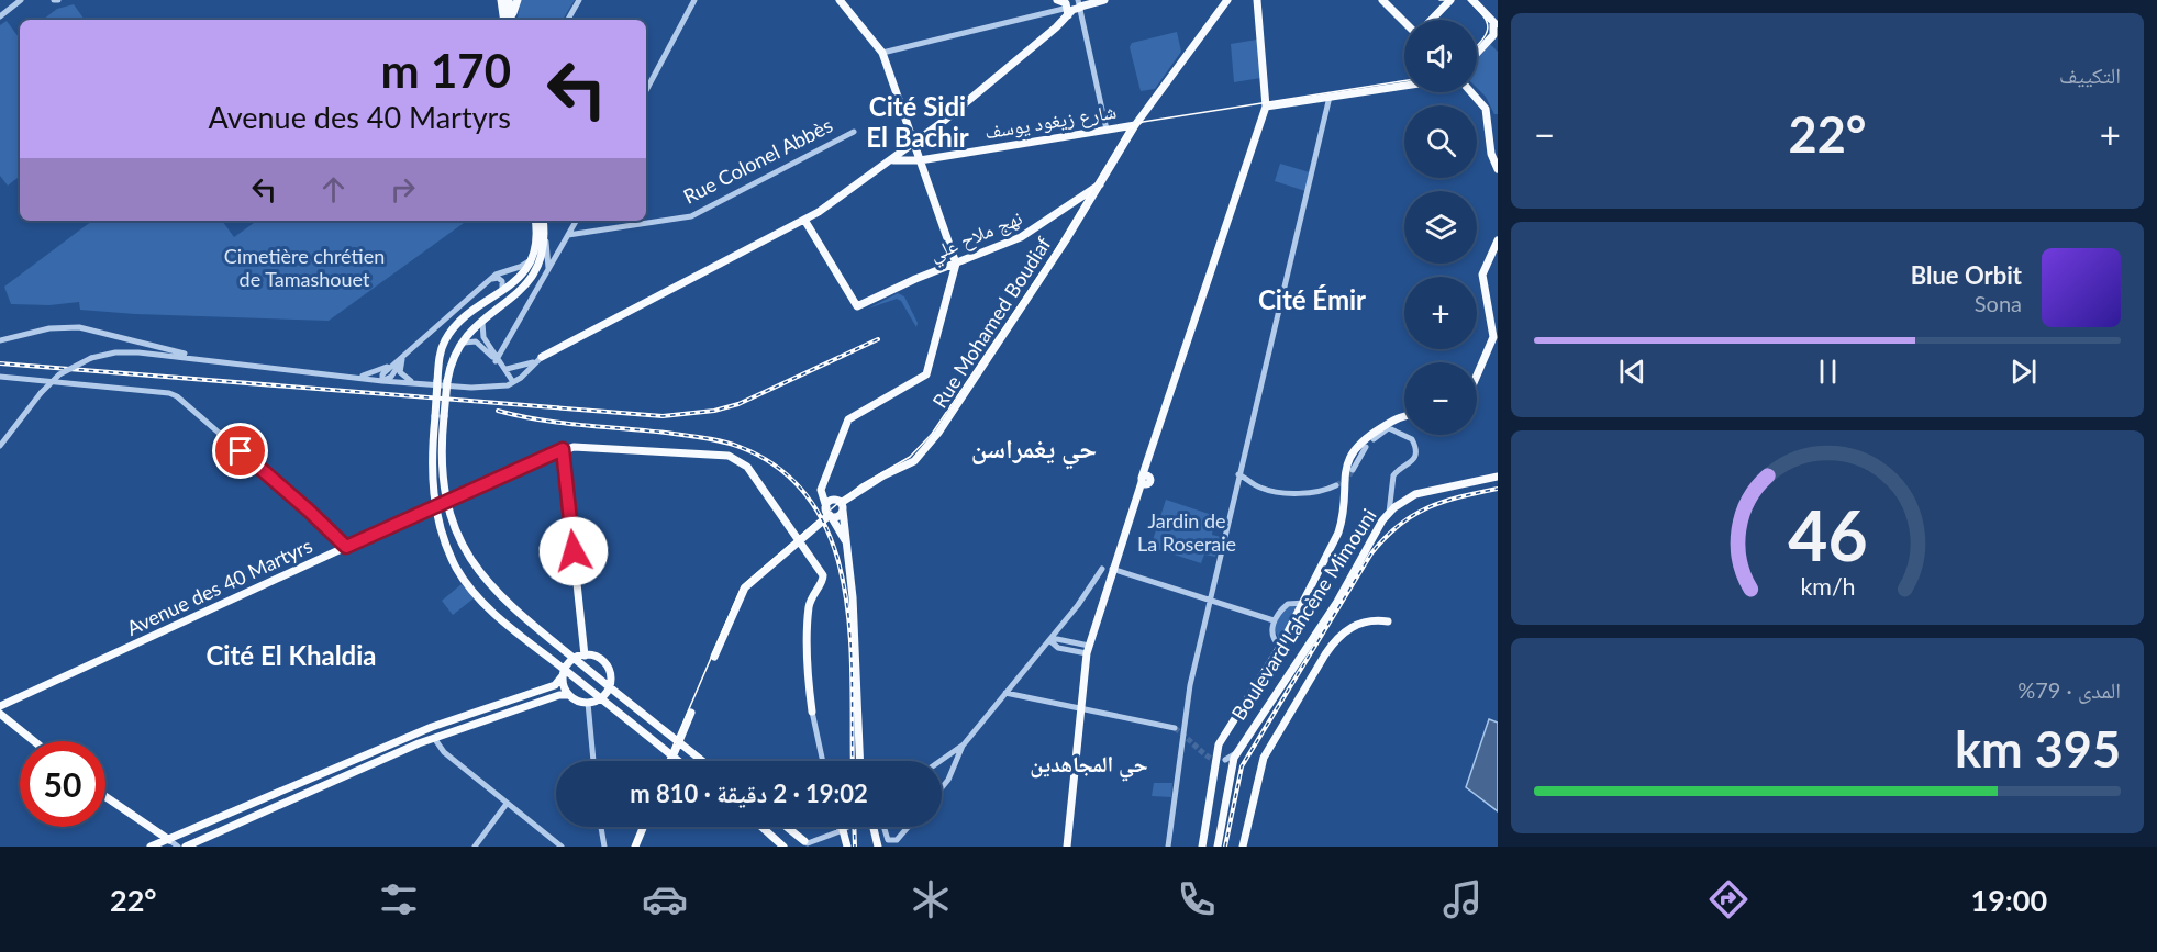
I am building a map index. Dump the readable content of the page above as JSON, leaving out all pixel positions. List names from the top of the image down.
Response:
{
  "streets": {
    "main road": [
      "شارع زيغود يوسف",
      "نهج ملاح علي",
      "Rue Mohamed Boudiaf",
      "Avenue des 40 Martyrs",
      "Boulevard Lahcène Mimouni"
    ],
    "street": ["Rue Colonel Abbès"]
  },
  "crossings": [
    ["شارع زيغود يوسف", "Rue Mohamed Boudiaf"],
    ["نهج ملاح علي", "Rue Mohamed Boudiaf"]
  ],
  "districts": [
    "Cité Sidi El Bachir",
    "Cité Émir",
    "حي يغمراسن",
    "Cité El Khaldia",
    "حي المجاهدين"
  ],
  "parks": ["Cimetière chrétien de Tamashouet", "Jardin de La Roseraie"],
  "page": {
    "tile": [
      "التكييف",
      ["المدى · 79%", "395 km"]
    ],
    "map_buttons": ["+", "−"],
    "turn": ["170 m", "Avenue des 40 Martyrs"],
    "heat": ["−", "22°", "+"],
    "song": ["Blue Orbit", "Sona"],
    "limit": "50",
    "trip": "19:02 · 2 دقيقة · 810 m",
    "tabs": ["19:00", "22°"],
    "gauge": ["46", "km/h"]
  }
}
